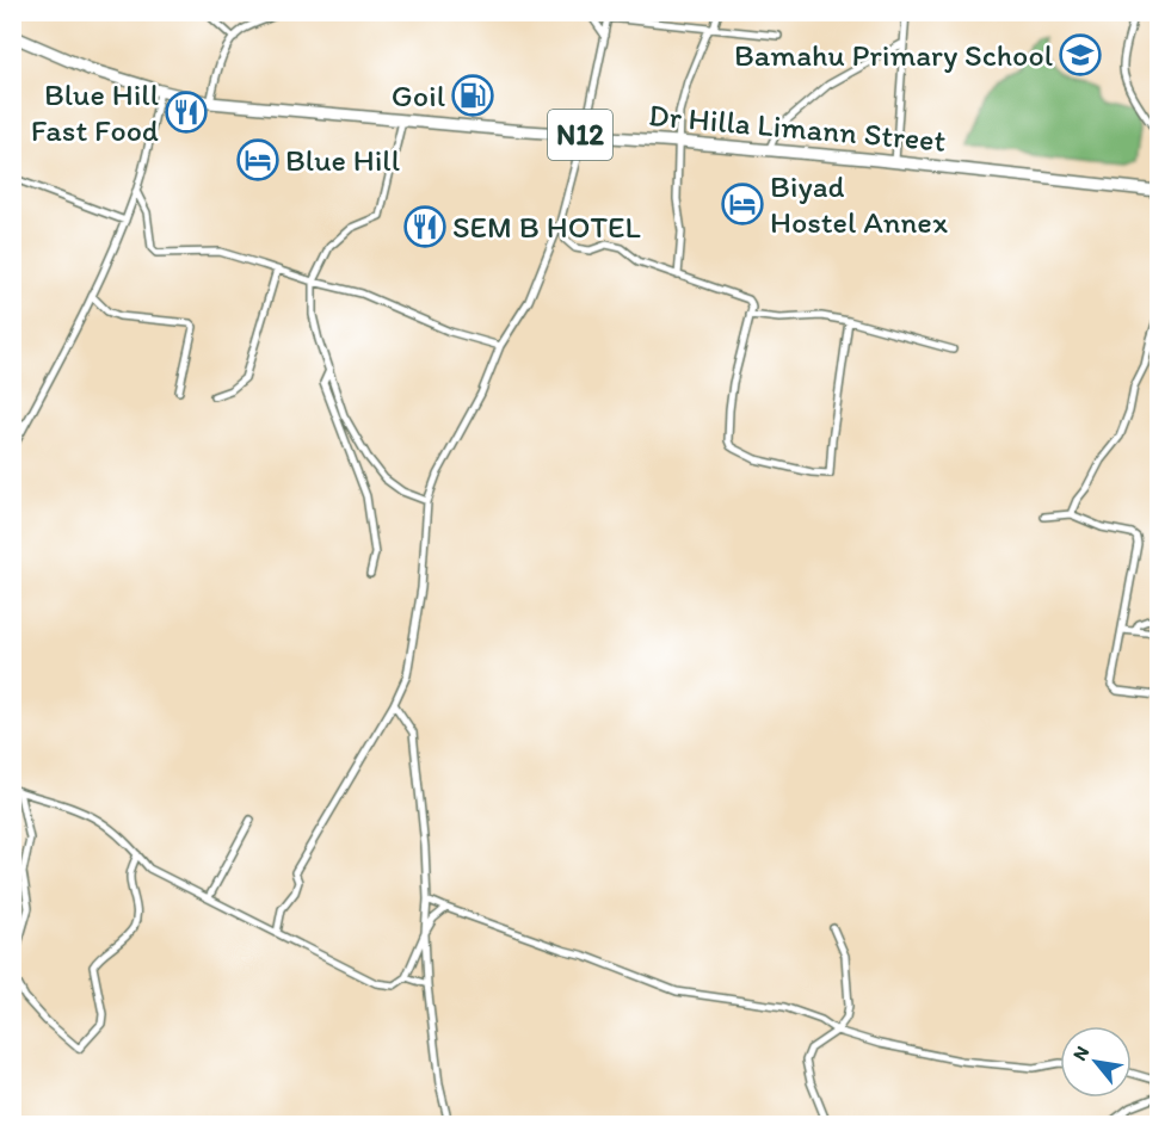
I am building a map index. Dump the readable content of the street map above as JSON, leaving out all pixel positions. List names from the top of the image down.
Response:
{
  "streets": {
    "highway": ["Dr Hilla Limann Street", "N12"]
  },
  "places": {
    "school or university": ["Bamahu Primary School"],
    "fuel station": ["Goil"],
    "restaurant": ["Blue Hill Fast Food", "SEM B HOTEL"],
    "hotel": ["Blue Hill", "Biyad Hostel Annex"]
  },
  "north": "top left"
}
